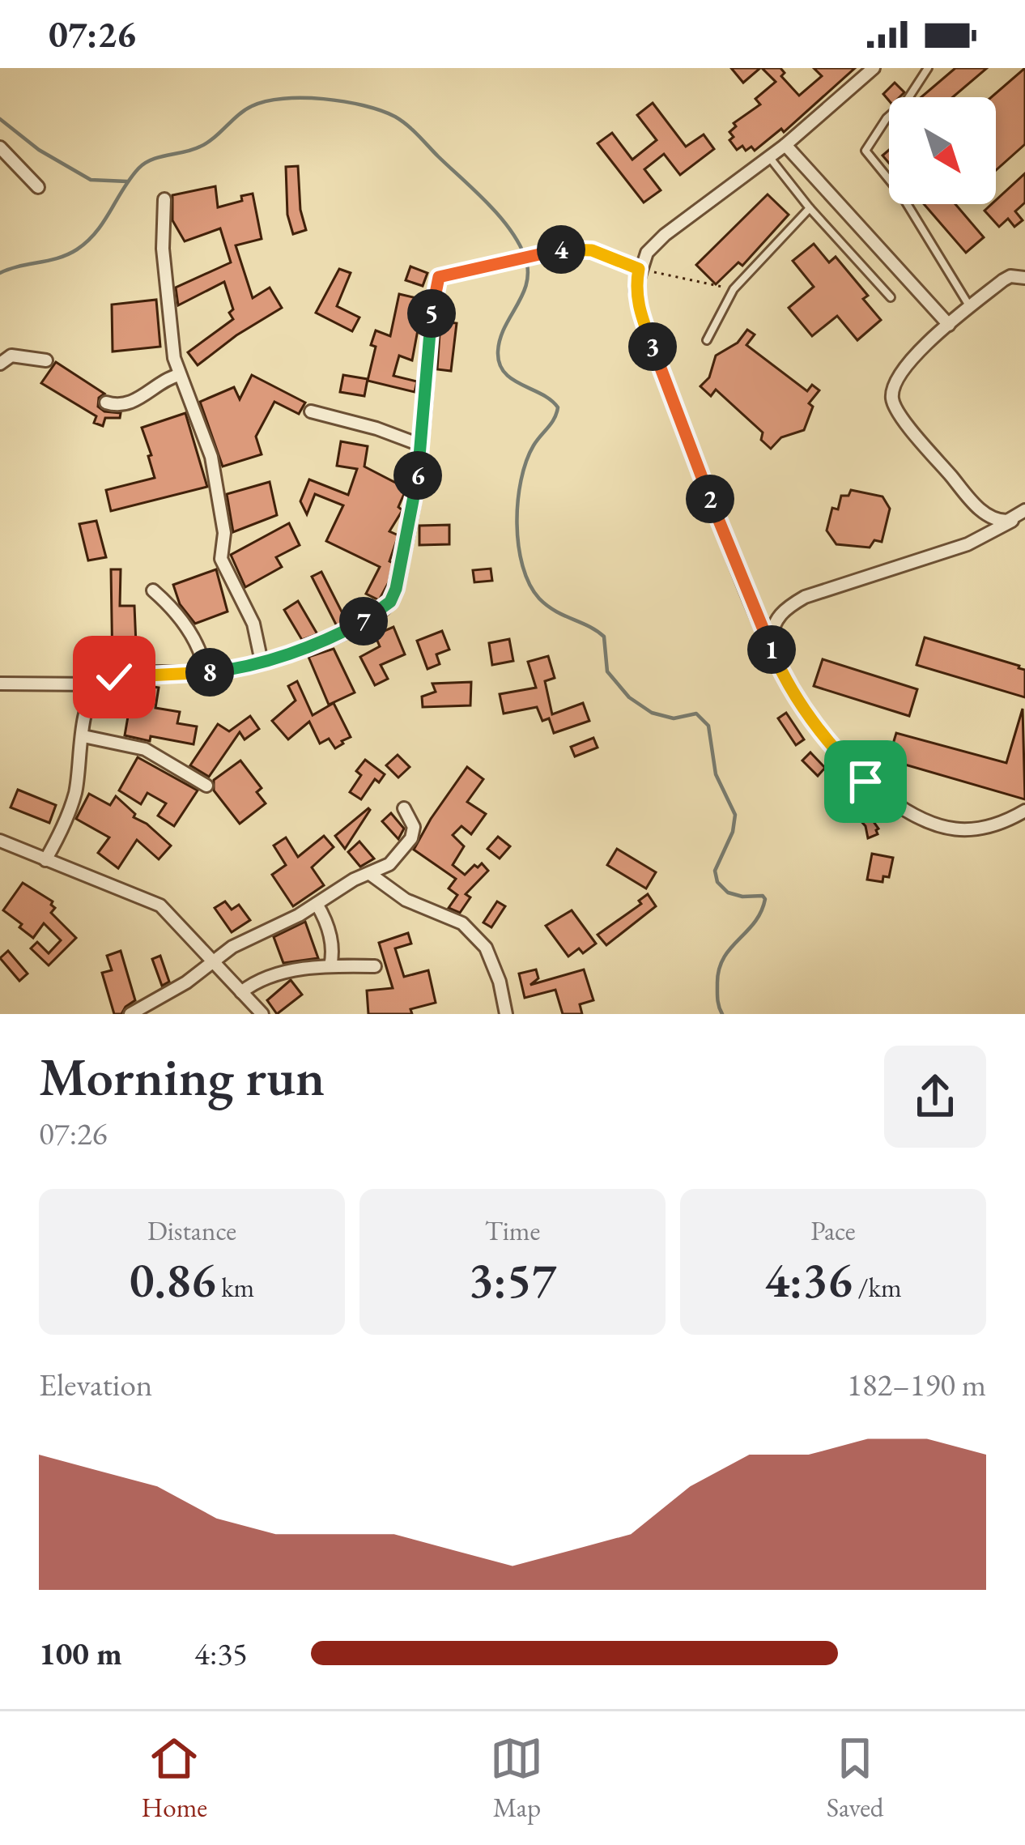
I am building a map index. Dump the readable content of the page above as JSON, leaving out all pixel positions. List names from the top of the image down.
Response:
{
  "north": "bottom right",
  "page": {
    "status": "07:26",
    "pins": [
      "4",
      "5",
      "3",
      "6",
      "2",
      "7",
      "1",
      "8"
    ],
    "heading": ["Morning run", "07:26"],
    "stats": [
      ["Distance", "0.86 km"],
      ["Time", "3:57"],
      ["Pace", "4:36 /km"]
    ],
    "chart": ["Elevation", "182–190 m"],
    "list": [
      {
        "name": "100 m",
        "note": "4:35"
      }
    ],
    "tabs": ["Home", "Map", "Saved"]
  }
}
